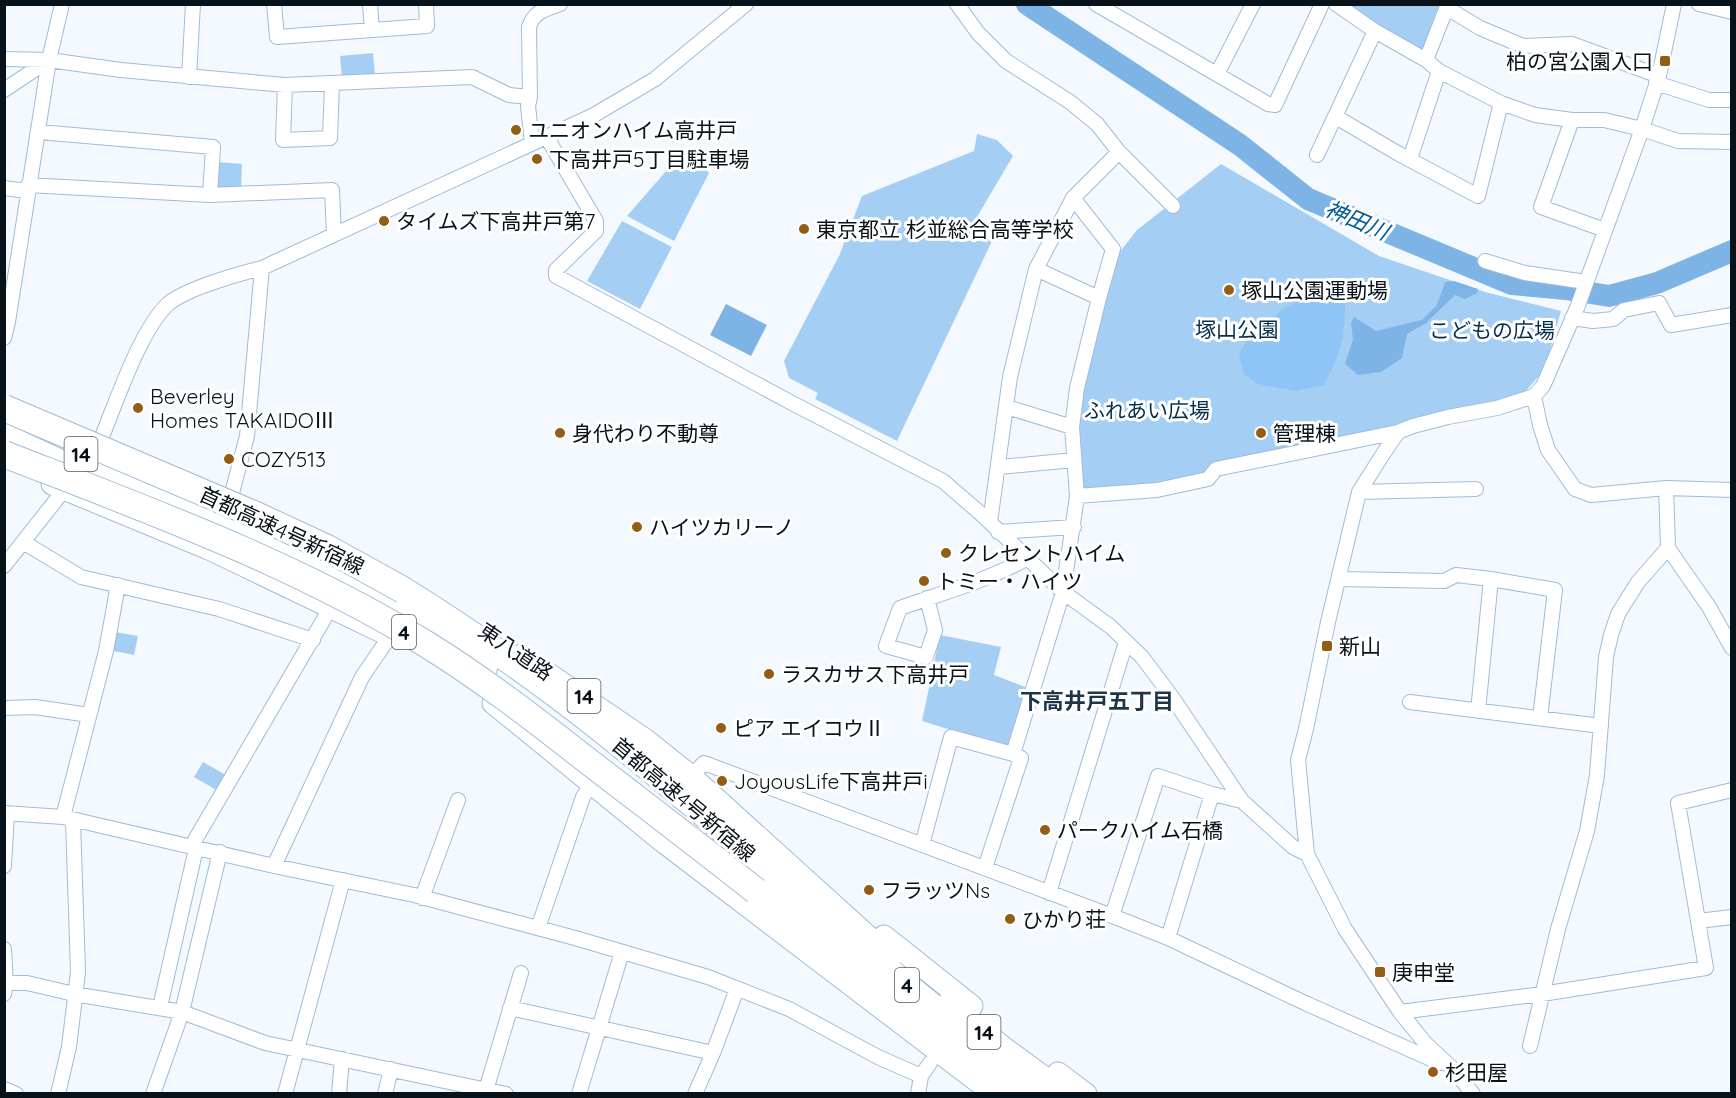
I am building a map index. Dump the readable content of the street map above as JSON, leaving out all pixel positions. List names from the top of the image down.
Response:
{
  "streets": {
    "highway": ["首都高速4号新宿線", "4"],
    "main road": ["14", "東八道路"]
  },
  "crossings": [
    ["14", "東八道路"]
  ],
  "districts": ["下高井戸五丁目"],
  "water": ["神田川"],
  "parks": ["塚山公園", "こどもの広場", "ふれあい広場"],
  "places": {
    "transit": ["柏の宮公園入口", "新山", "庚申堂"],
    "other": [
      "ユニオンハイム高井戸",
      "下高井戸5丁目駐車場",
      "タイムズ下高井戸第7",
      "東京都立 杉並総合高等学校",
      "塚山公園運動場",
      "Beverley Homes TAKAIDOⅢ",
      "身代わり不動尊",
      "管理棟",
      "COZY513",
      "ハイツカリーノ",
      "クレセントハイム",
      "トミー・ハイツ",
      "ラスカサス下高井戸",
      "ピア エイコウⅡ",
      "JoyousLife下高井戸i",
      "パークハイム石橋",
      "フラッツNs",
      "ひかり荘",
      "杉田屋"
    ]
  }
}
